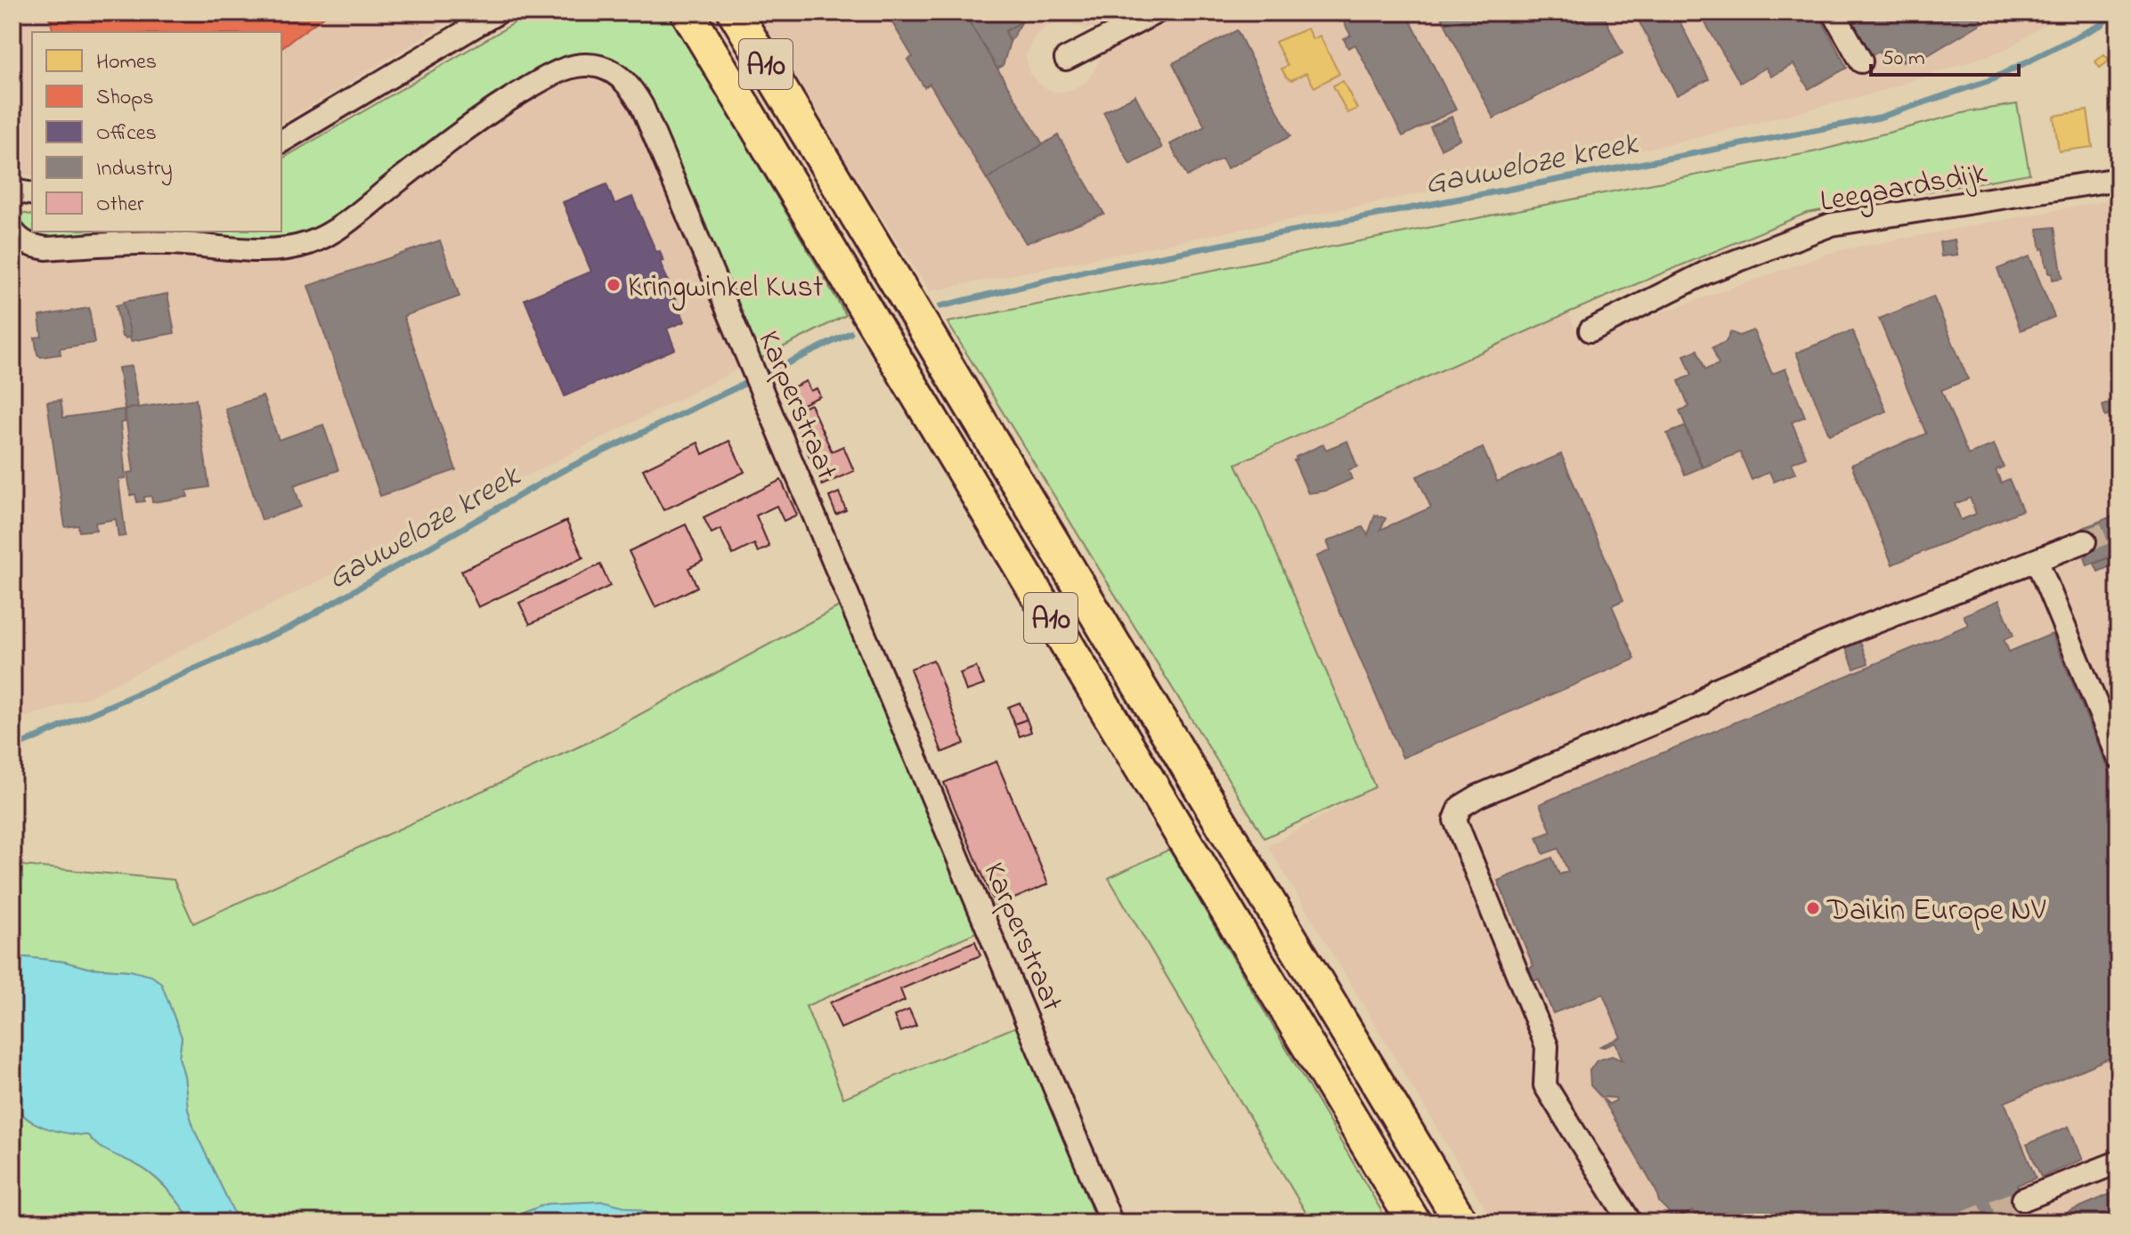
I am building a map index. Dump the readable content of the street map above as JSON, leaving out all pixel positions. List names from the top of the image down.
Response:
{
  "streets": {
    "highway": ["A10"],
    "street": ["Leegaardsdijk", "Karperstraat"]
  },
  "water": ["Gauweloze kreek"],
  "places": ["Kringwinkel Kust", "Daikin Europe NV"],
  "legend": [
    "Homes",
    "Shops",
    "Offices",
    "Industry",
    "Other"
  ],
  "scale_bar": "50 m"
}
